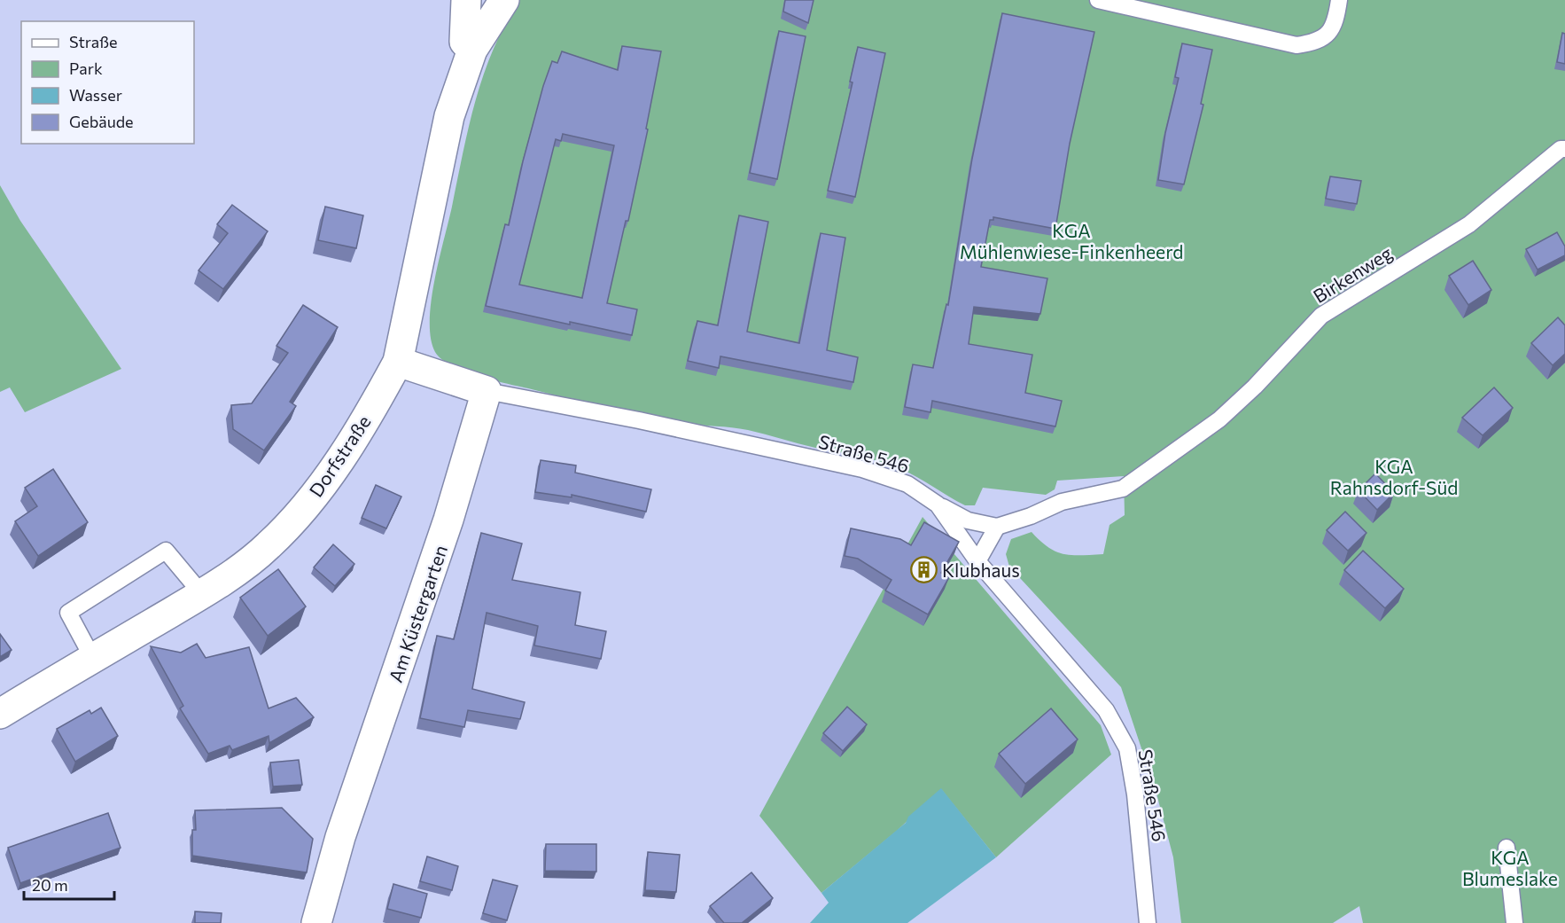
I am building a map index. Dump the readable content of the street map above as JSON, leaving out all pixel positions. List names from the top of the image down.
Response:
{
  "streets": {
    "street": ["Dorfstraße", "Am Küstergarten"],
    "lane": ["Birkenweg", "Straße 546"]
  },
  "crossings": [
    ["Straße 546", "Am Küstergarten"]
  ],
  "parks": ["KGA Mühlenwiese-Finkenheerd", "KGA Rahnsdorf-Süd", "KGA Blumeslake"],
  "places": {
    "building": ["Klubhaus"]
  },
  "legend": [
    "Straße",
    "Park",
    "Wasser",
    "Gebäude"
  ],
  "scale_bar": "20 m"
}
